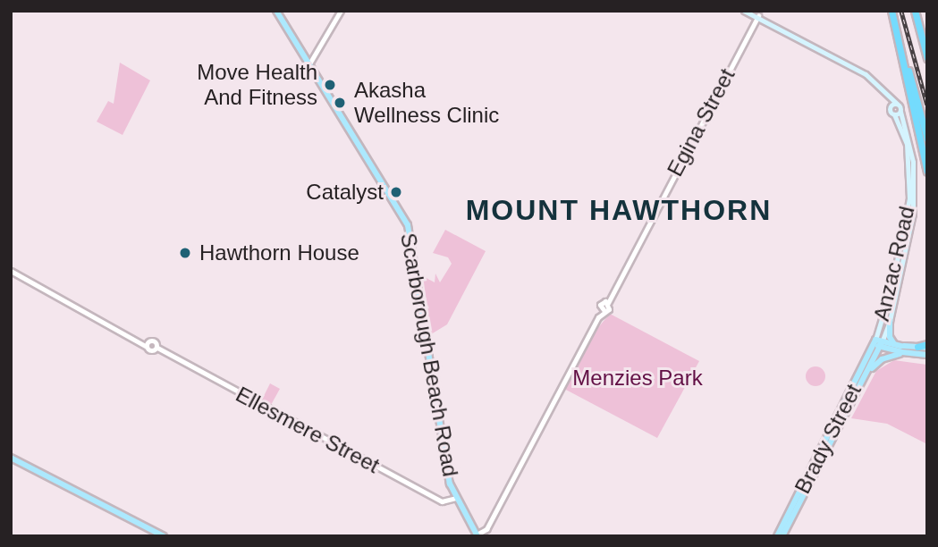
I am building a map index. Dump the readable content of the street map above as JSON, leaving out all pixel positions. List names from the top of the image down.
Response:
{
  "streets": {
    "main road": ["Anzac Road", "Scarborough Beach Road", "Brady Street"],
    "street": ["Egina Street", "Ellesmere Street"]
  },
  "crossings": [
    ["Anzac Road", "Brady Street"],
    ["Scarborough Beach Road", "Ellesmere Street"]
  ],
  "districts": ["MOUNT HAWTHORN"],
  "parks": ["Menzies Park"],
  "places": [
    "Move Health And Fitness",
    "Akasha Wellness Clinic",
    "Catalyst",
    "Hawthorn House"
  ]
}
